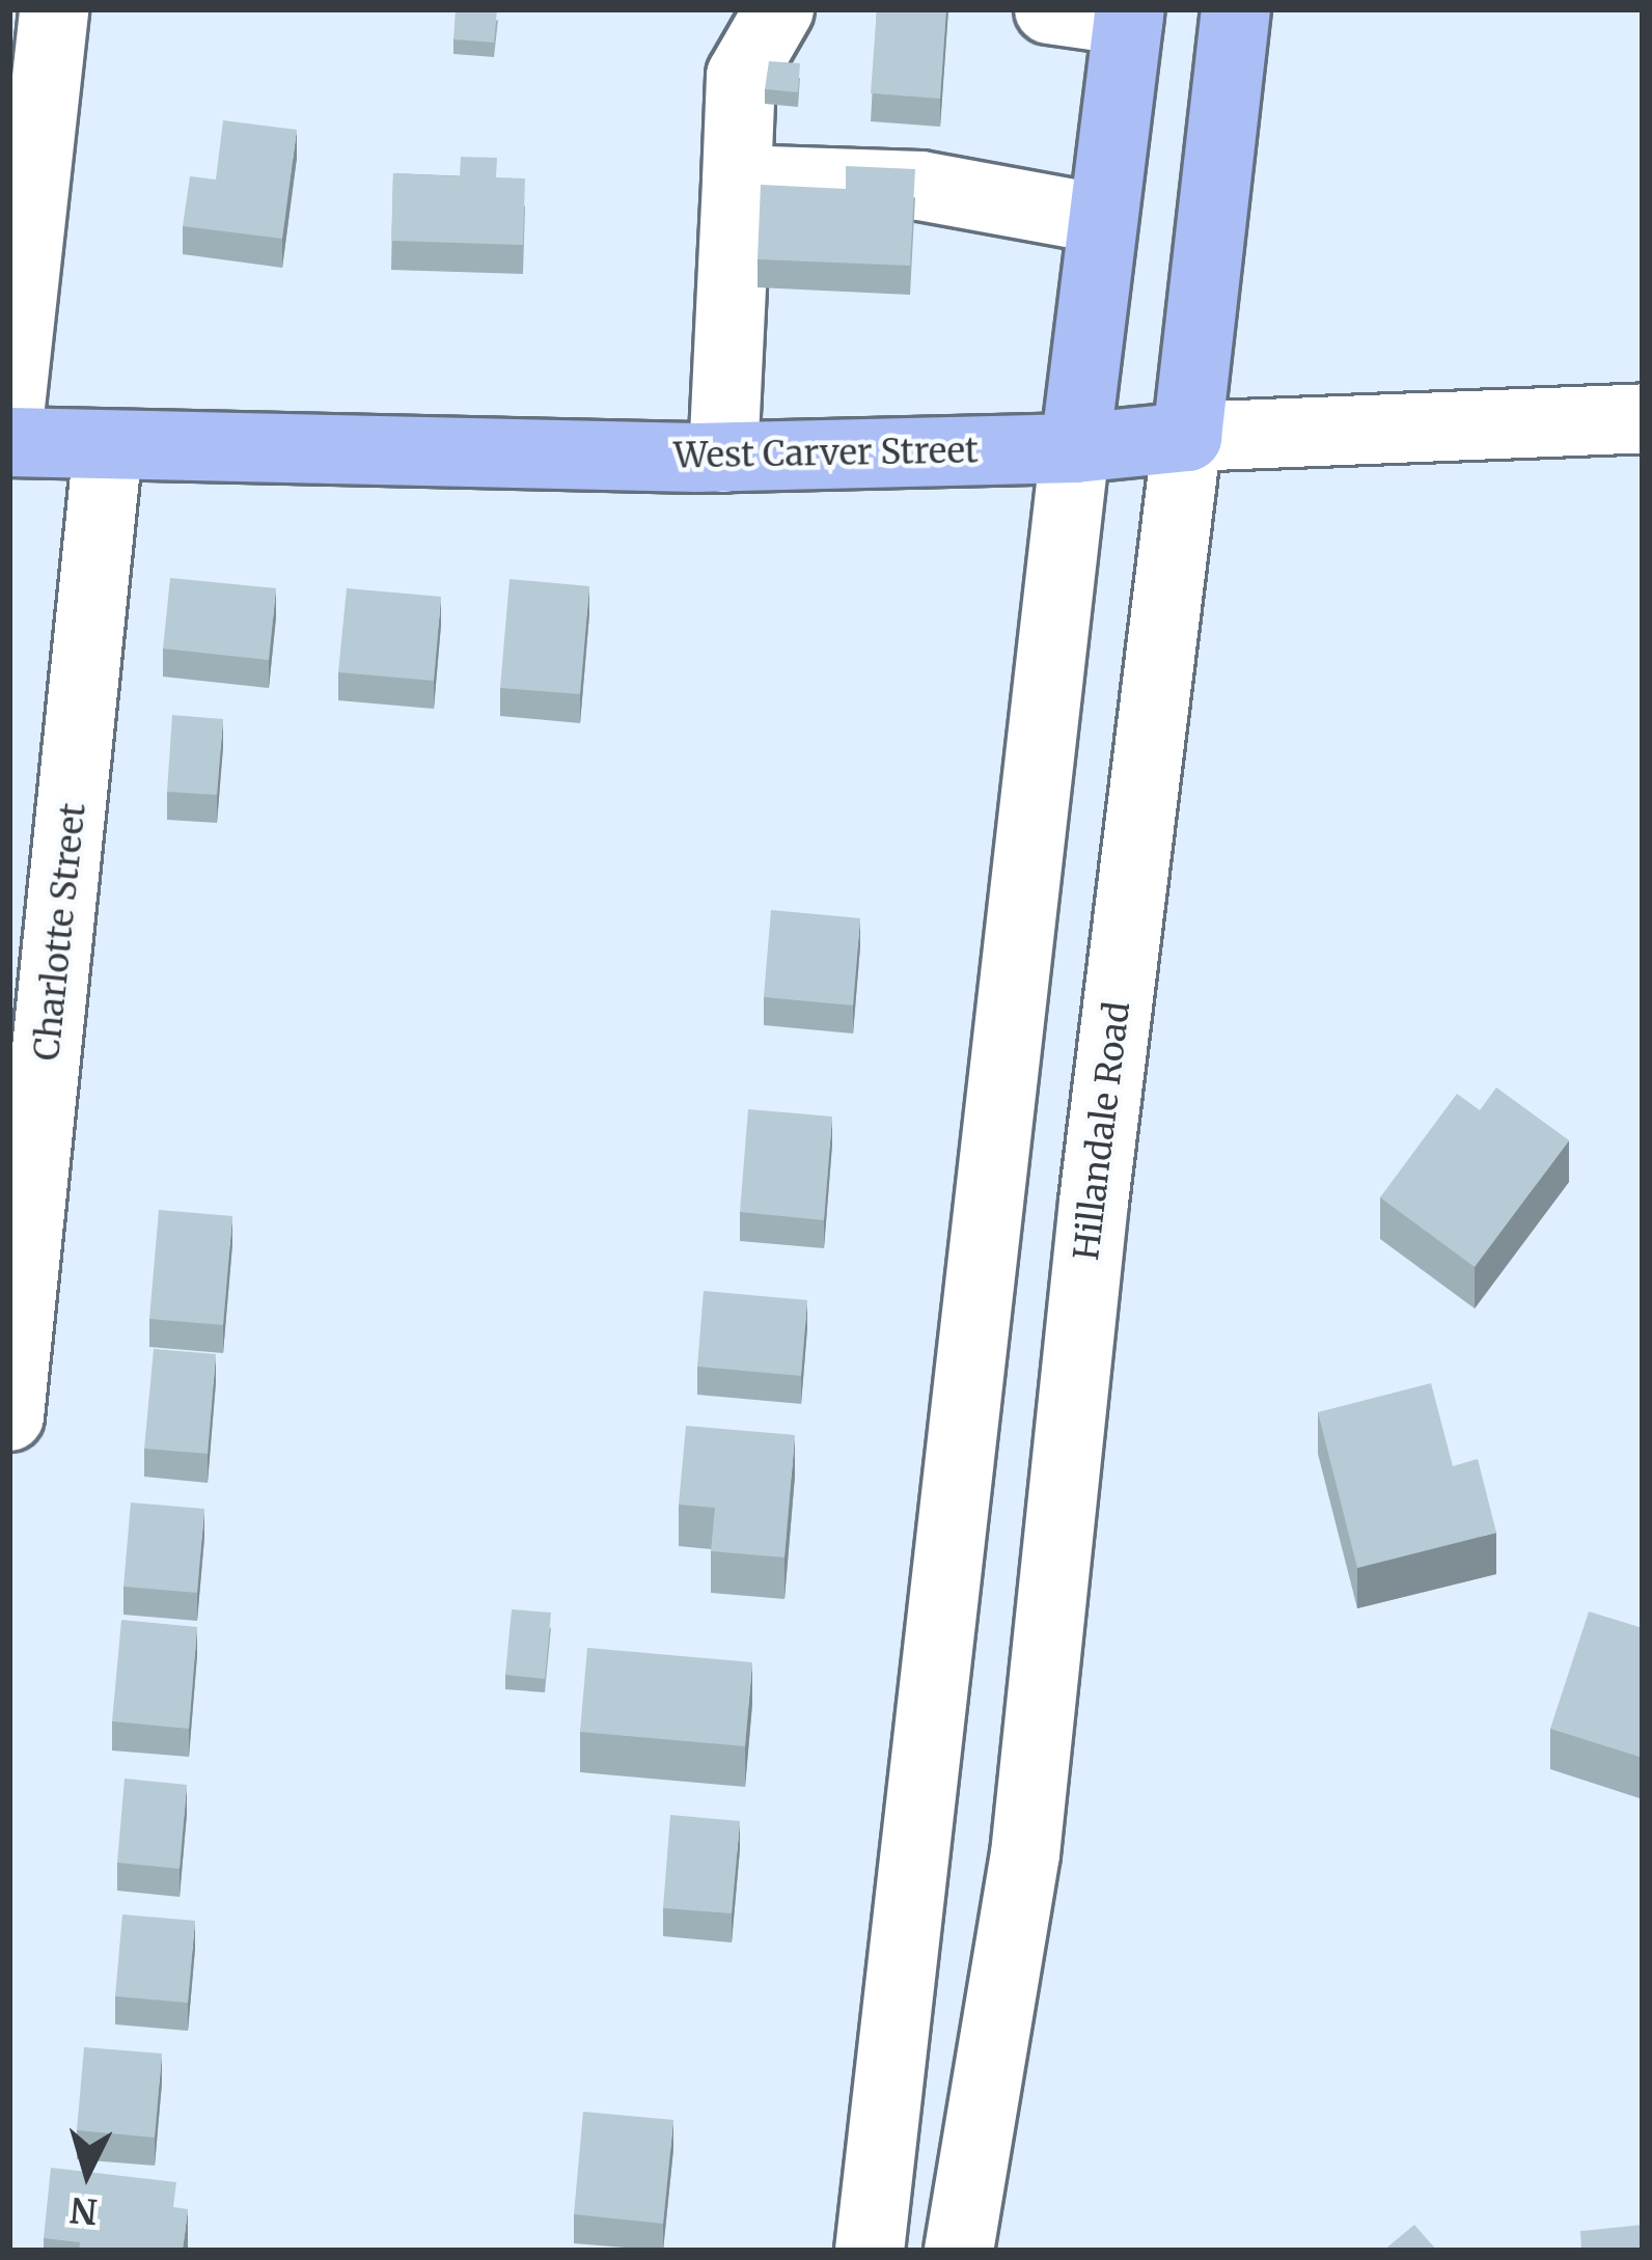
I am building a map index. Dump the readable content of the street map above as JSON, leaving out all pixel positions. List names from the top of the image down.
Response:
{
  "streets": {
    "main road": ["West Carver Street", "Hillandale Road"],
    "street": ["Charlotte Street"]
  },
  "crossings": [
    ["West Carver Street", "Charlotte Street"],
    ["West Carver Street", "Hillandale Road"]
  ],
  "north": "bottom"
}
